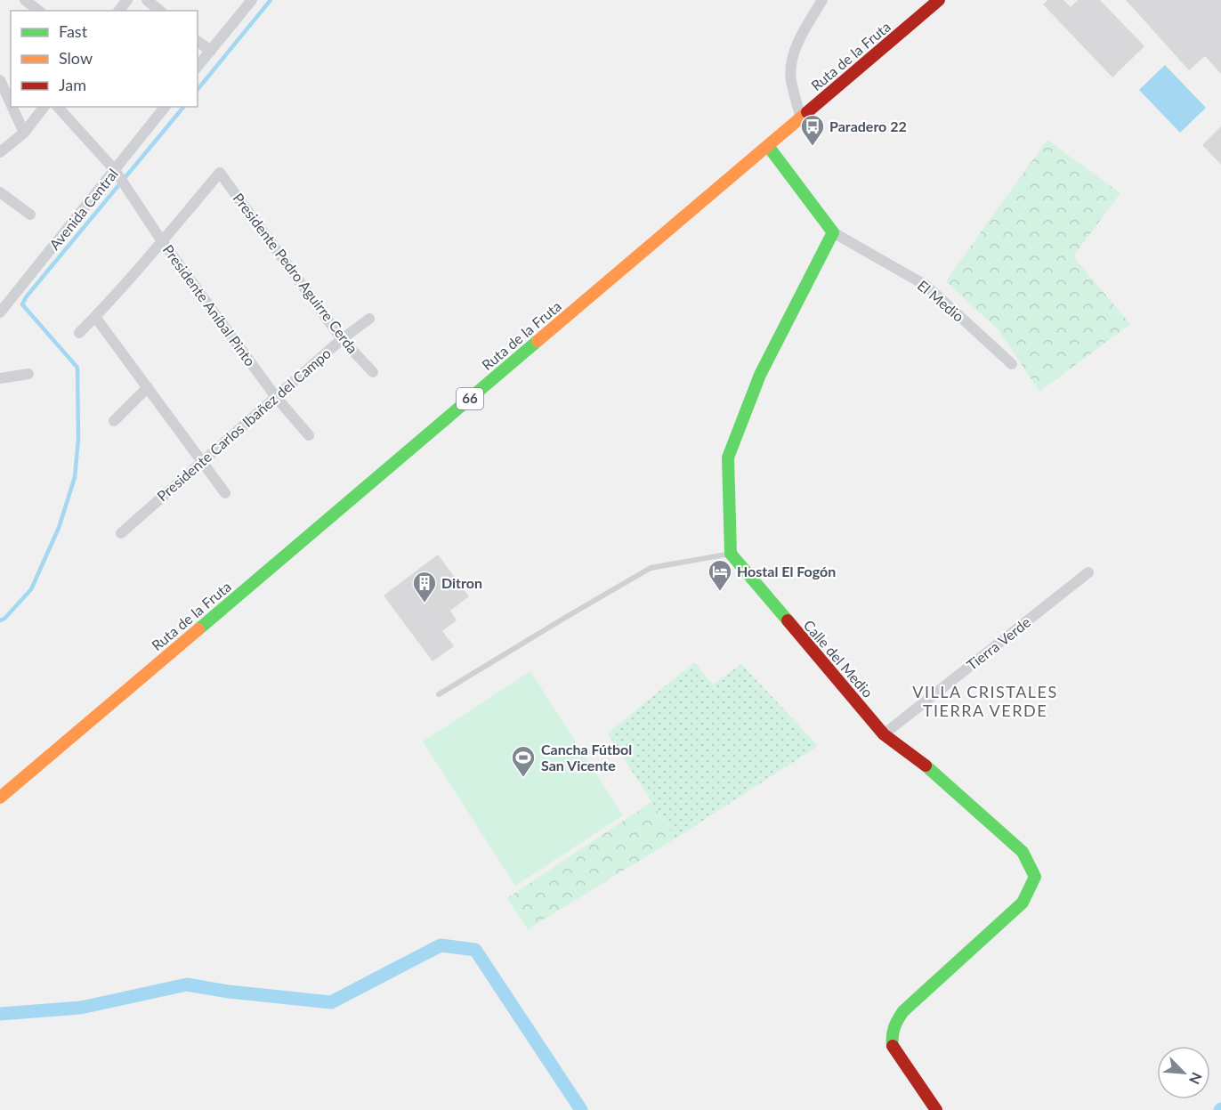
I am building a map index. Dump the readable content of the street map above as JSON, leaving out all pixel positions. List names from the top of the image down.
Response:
{
  "streets": {
    "main road": ["Ruta de la Fruta", "66", "Calle del Medio"],
    "street": [
      "Avenida Central",
      "Presidente Pedro Aguirre Cerda",
      "El Medio",
      "Presidente Aníbal Pinto",
      "Presidente Carlos Ibañez del Campo",
      "Tierra Verde"
    ]
  },
  "crossings": [
    ["Avenida Central", "Presidente Aníbal Pinto"],
    ["Presidente Pedro Aguirre Cerda", "Presidente Aníbal Pinto"],
    ["Presidente Pedro Aguirre Cerda", "Presidente Carlos Ibañez del Campo"],
    ["Presidente Aníbal Pinto", "Presidente Carlos Ibañez del Campo"],
    ["Tierra Verde", "Calle del Medio"]
  ],
  "districts": ["VILLA CRISTALES TIERRA VERDE"],
  "places": {
    "bus stop": ["Paradero 22"],
    "hotel": ["Hostal El Fogón"],
    "building": ["Ditron"],
    "sports": ["Cancha Fútbol San Vicente"]
  },
  "legend": ["Fast", "Slow", "Jam"],
  "north": "bottom right"
}
